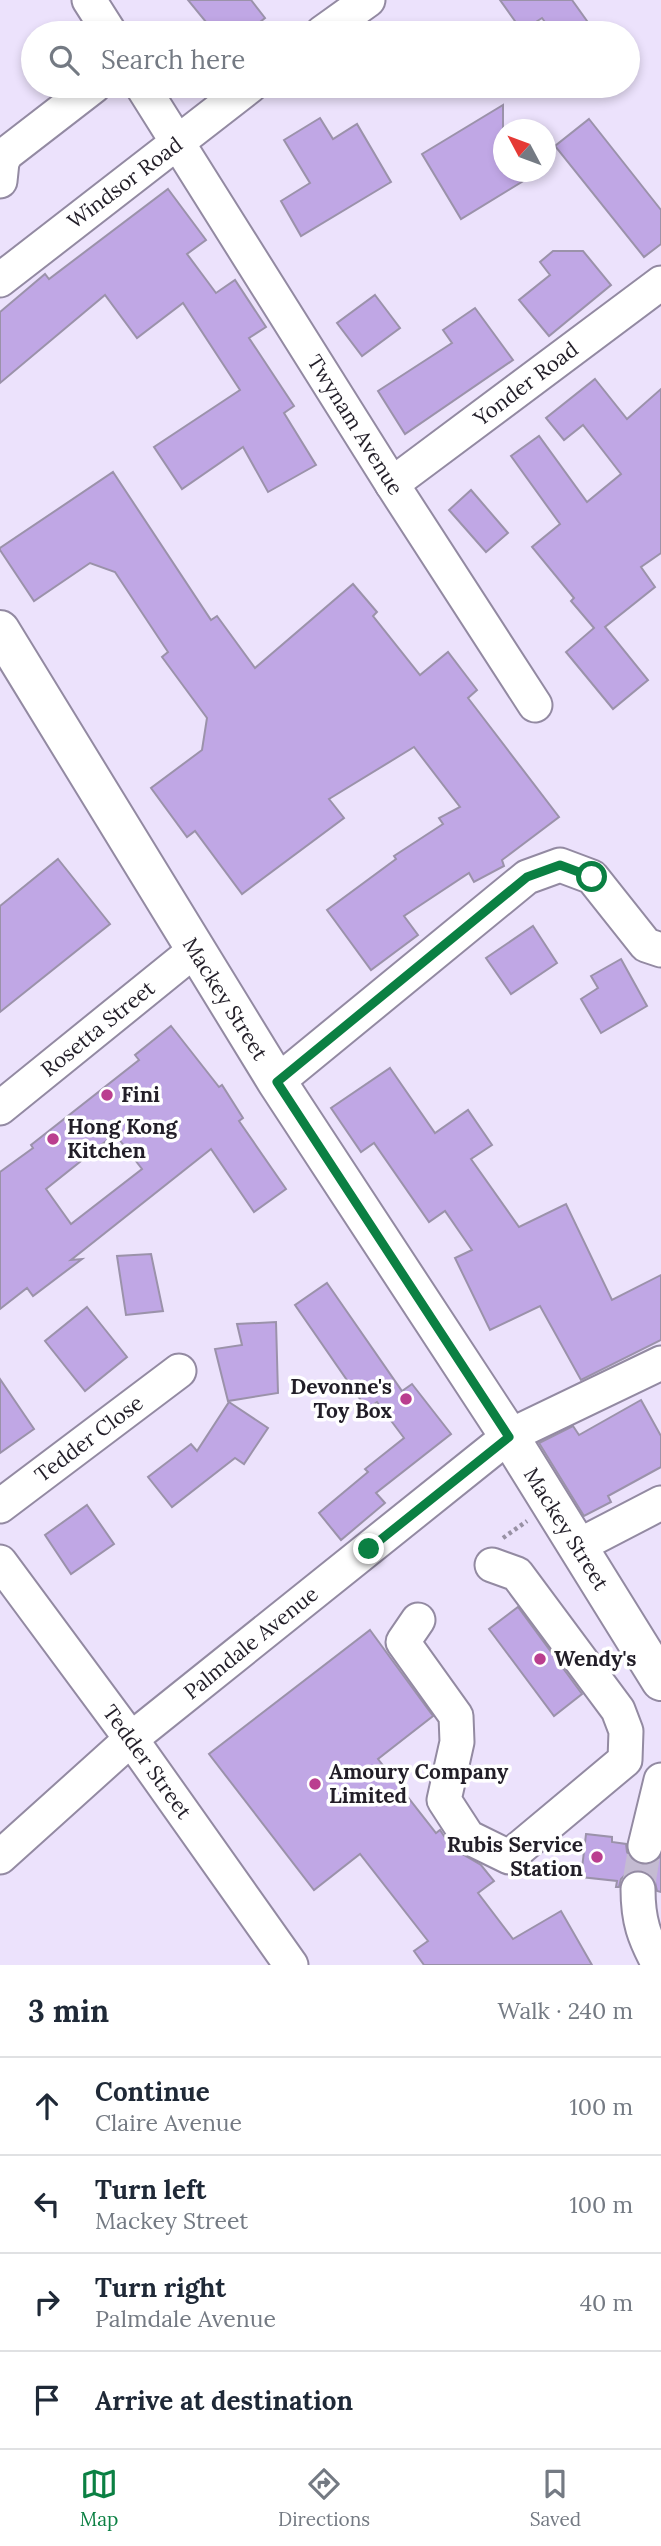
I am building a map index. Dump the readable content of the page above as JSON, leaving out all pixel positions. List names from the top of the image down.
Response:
{
  "streets": {
    "main road": ["Mackey Street"],
    "street": [
      "Windsor Road",
      "Yonder Road",
      "Twynam Avenue",
      "Rosetta Street",
      "Tedder Close",
      "Palmdale Avenue",
      "Tedder Street"
    ]
  },
  "crossings": [
    ["Windsor Road", "Twynam Avenue"],
    ["Yonder Road", "Twynam Avenue"],
    ["Mackey Street", "Rosetta Street"],
    ["Mackey Street", "Palmdale Avenue"],
    ["Palmdale Avenue", "Tedder Street"]
  ],
  "places": [
    "Fini",
    "Hong Kong Kitchen",
    "Devonne's Toy Box",
    "Wendy's",
    "Amoury Company Limited",
    "Rubis Service Station"
  ],
  "north": "top left",
  "page": {
    "search": "Search here",
    "heading": ["3 min", "Walk · 240 m"],
    "list": [
      ["Continue", "Claire Avenue", "100 m"],
      ["Turn left", "Mackey Street", "100 m"],
      ["Turn right", "Palmdale Avenue", "40 m"],
      "Arrive at destination"
    ],
    "nav": ["Map", "Directions", "Saved"]
  }
}
